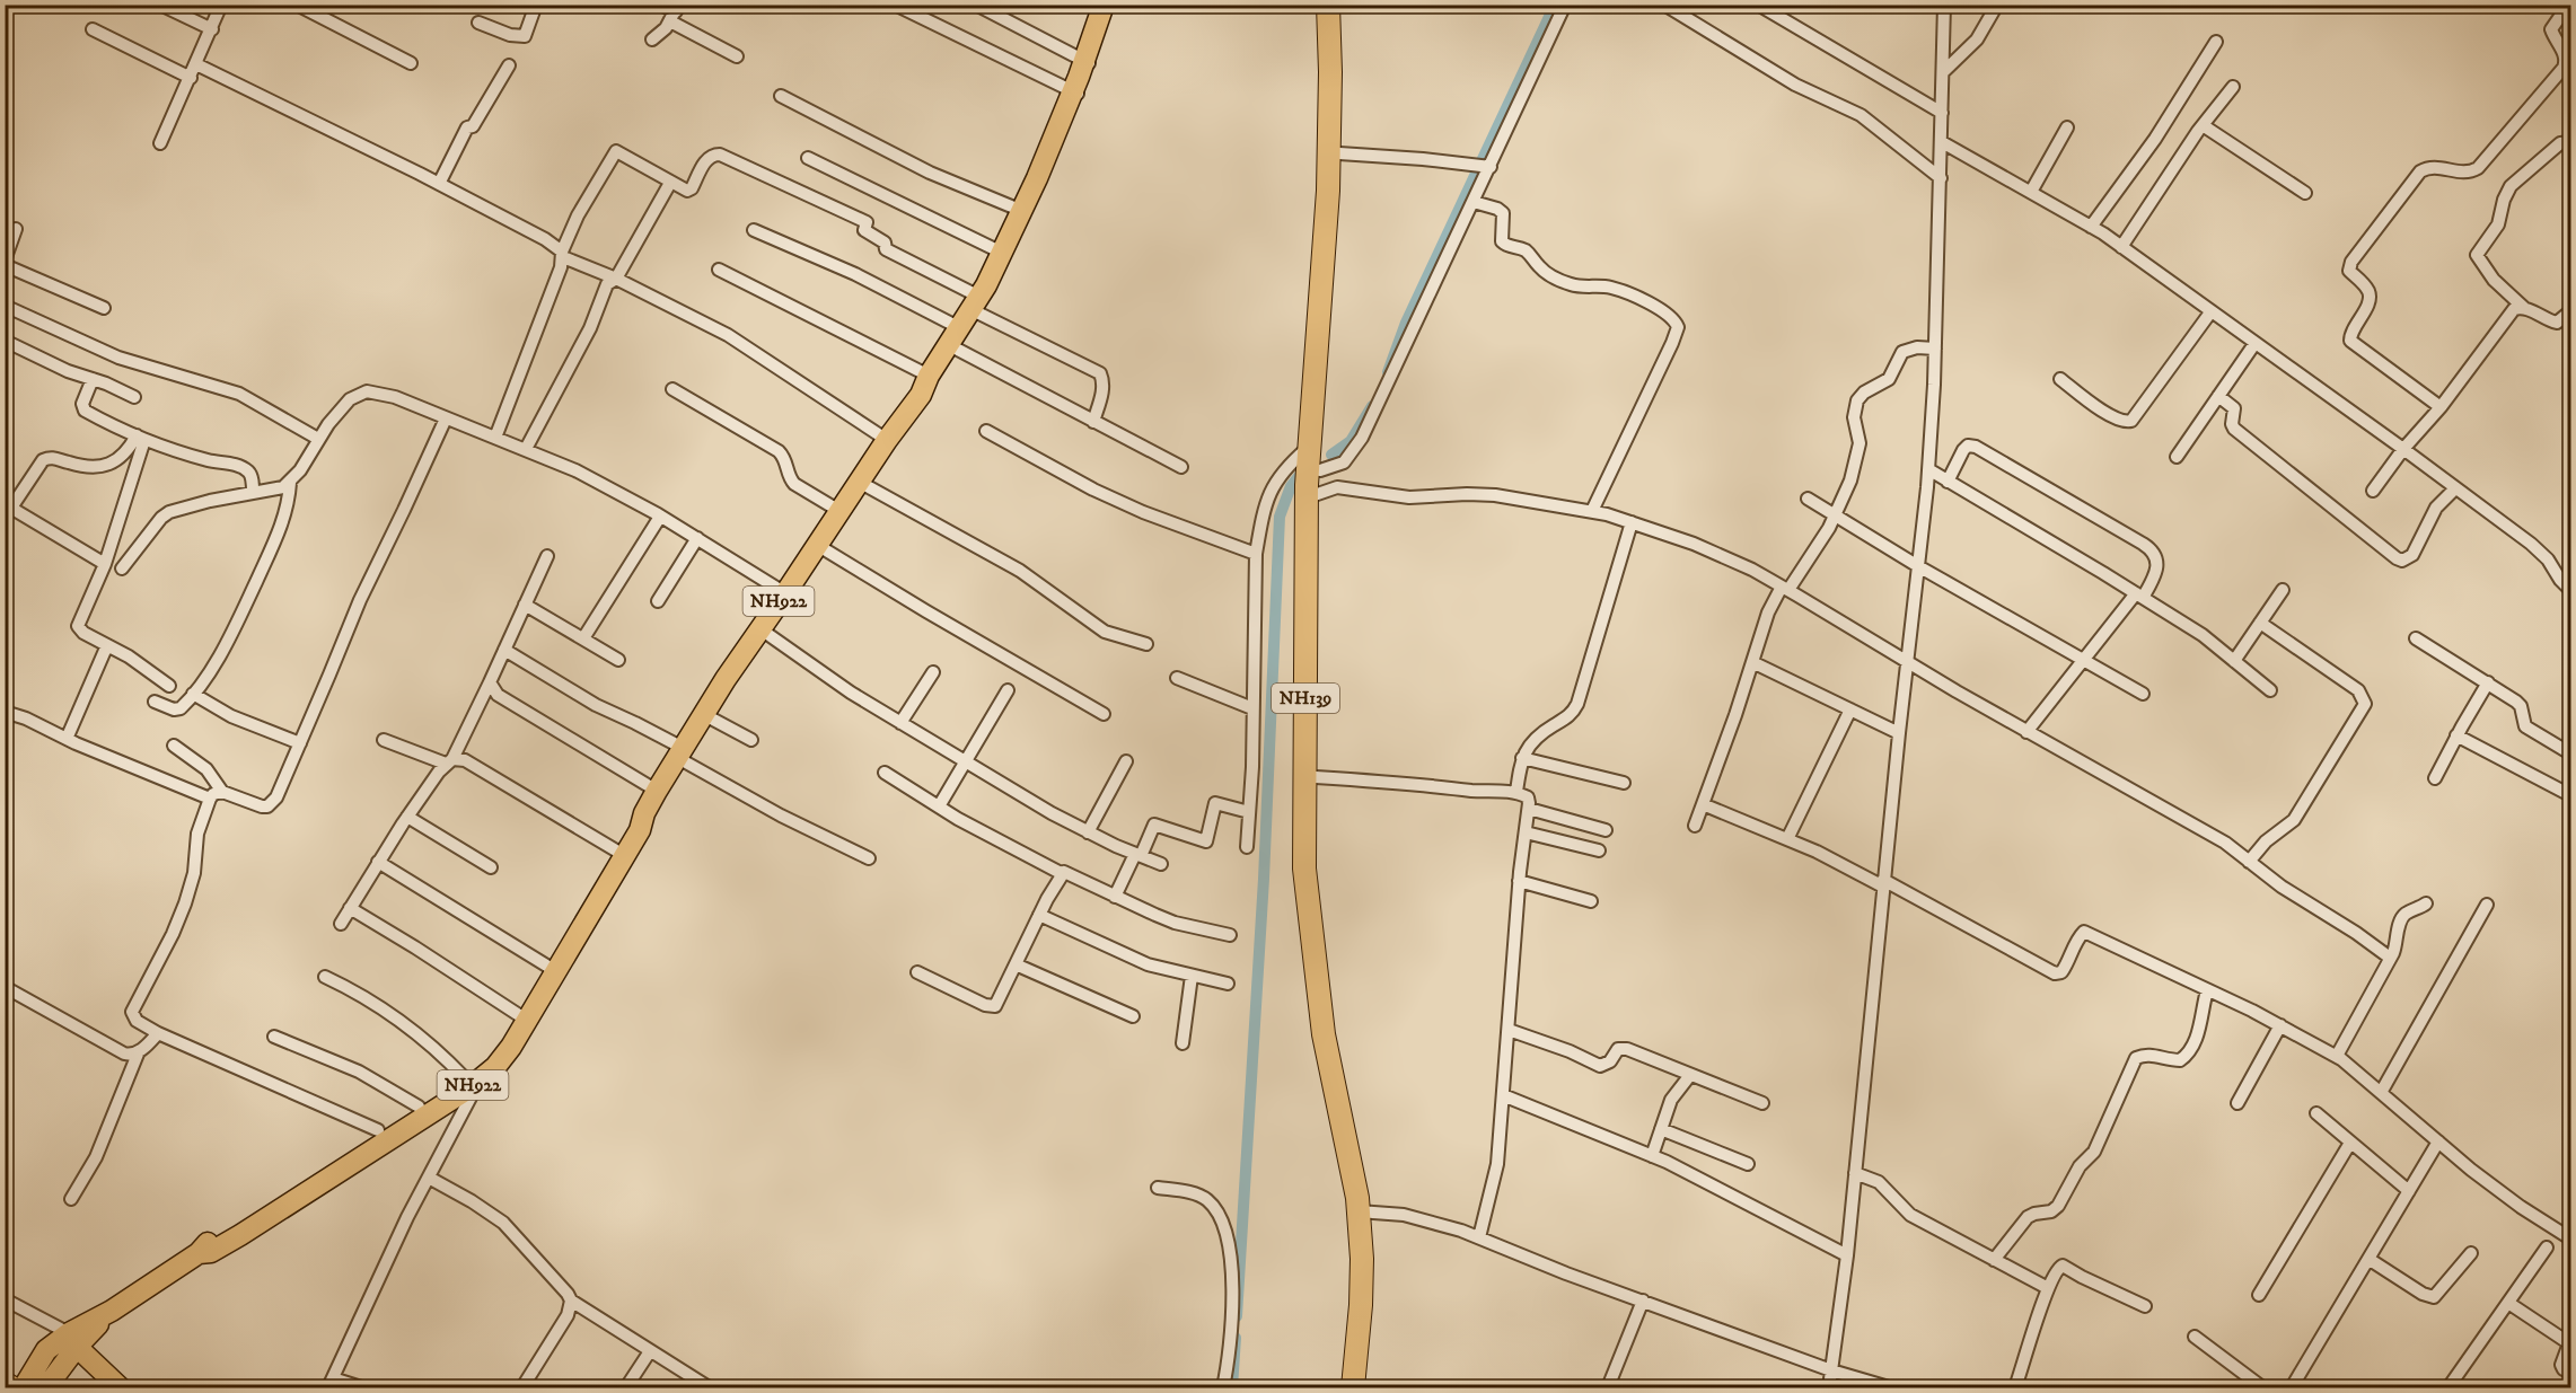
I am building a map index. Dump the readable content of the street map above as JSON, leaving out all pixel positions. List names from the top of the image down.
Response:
{
  "streets": {
    "highway": ["NH139"],
    "main road": ["NH922"]
  }
}
